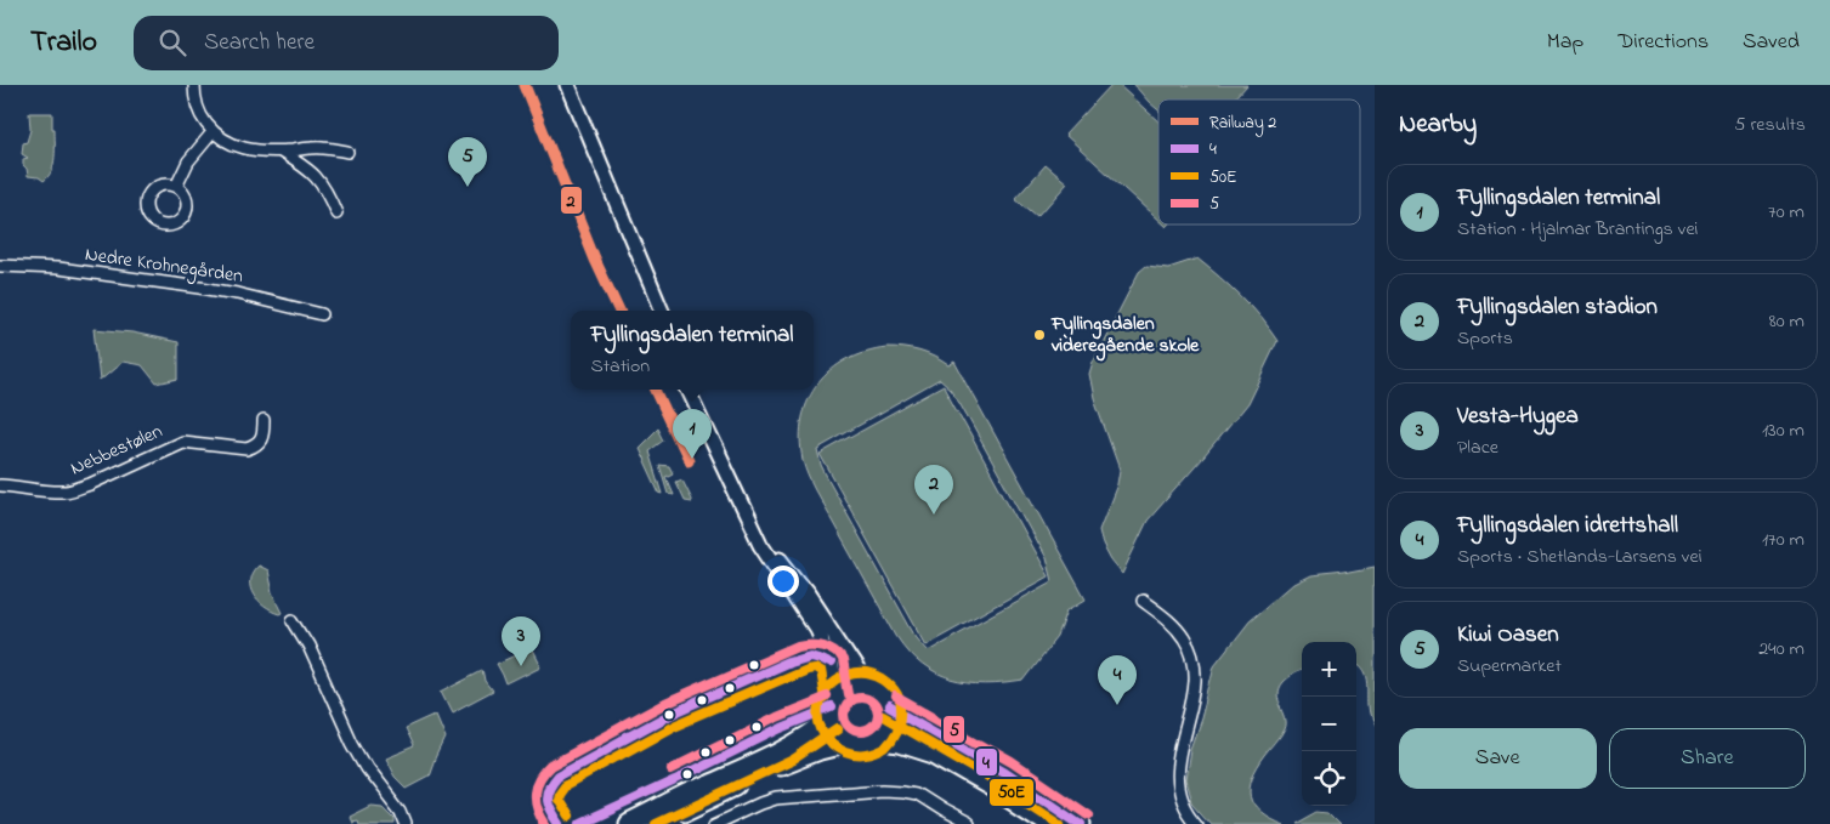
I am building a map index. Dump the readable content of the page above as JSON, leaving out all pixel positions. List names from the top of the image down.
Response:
{
  "streets": {
    "street": ["Nedre Krohnegården", "Nebbestølen"]
  },
  "places": ["Fyllingsdalen videregående skole"],
  "lines": [
    "rail line 2",
    "transit line 5",
    "transit line 4",
    "transit line 50E"
  ],
  "legend": [
    "Railway 2",
    "4",
    "50E",
    "5"
  ],
  "page": {
    "header": "Trailo",
    "search": "Search here",
    "nav": ["Map", "Directions", "Saved"],
    "heading": ["Nearby", "5 results"],
    "pins": [
      "5",
      "1",
      "2",
      "3",
      "4"
    ],
    "list": [
      {
        "mark": "1",
        "name": "Fyllingsdalen terminal",
        "note": "Station · Hjalmar Brantings vei",
        "value": "70 m"
      },
      {
        "mark": "2",
        "name": "Fyllingsdalen stadion",
        "note": "Sports",
        "value": "80 m"
      },
      {
        "mark": "3",
        "name": "Vesta-Hygea",
        "note": "Place",
        "value": "130 m"
      },
      {
        "mark": "4",
        "name": "Fyllingsdalen idrettshall",
        "note": "Sports · Shetlands-Larsens vei",
        "value": "170 m"
      },
      {
        "mark": "5",
        "name": "Kiwi Oasen",
        "note": "Supermarket",
        "value": "240 m"
      }
    ],
    "popup": ["Fyllingsdalen terminal", "Station"],
    "map_buttons": ["+", "−"],
    "buttons": ["Save", "Share"]
  }
}
